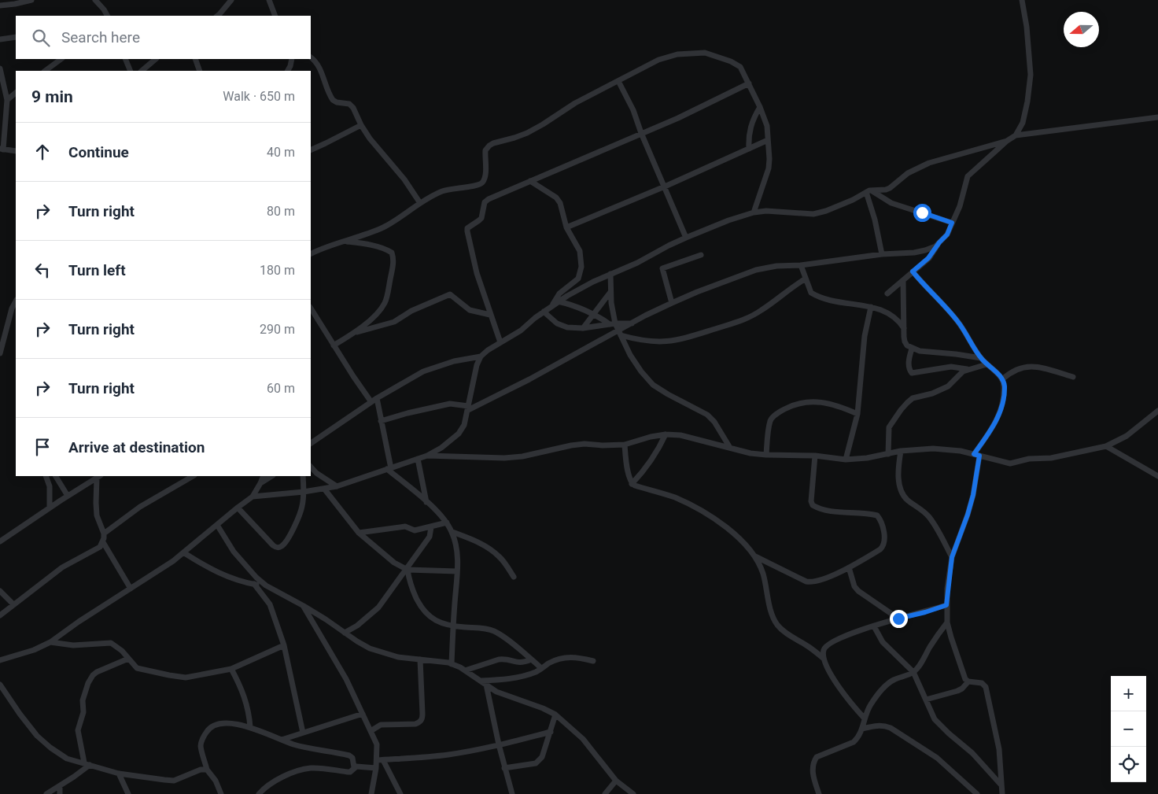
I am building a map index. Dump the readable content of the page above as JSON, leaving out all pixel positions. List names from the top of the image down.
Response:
{
  "north": "left",
  "page": {
    "search": "Search here",
    "heading": ["9 min", "Walk · 650 m"],
    "list": [
      ["Continue", "40 m"],
      ["Turn right", "80 m"],
      ["Turn left", "180 m"],
      ["Turn right", "290 m"],
      ["Turn right", "60 m"],
      "Arrive at destination"
    ],
    "map_buttons": ["+", "−"]
  }
}
